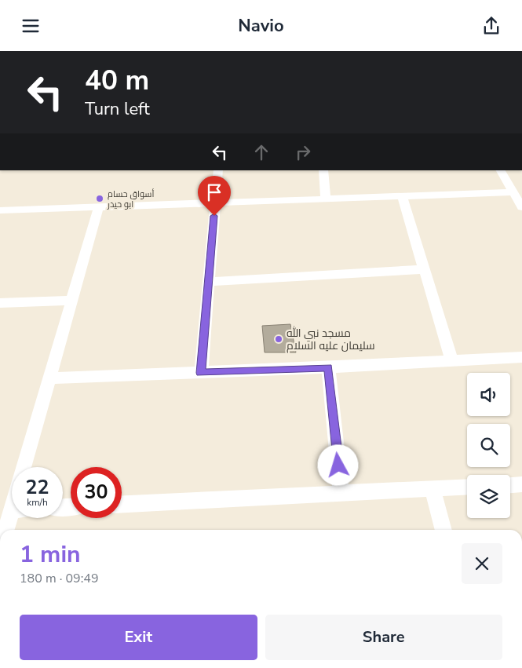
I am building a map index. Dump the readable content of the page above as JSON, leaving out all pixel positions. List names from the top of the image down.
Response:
{
  "places": ["أسواق حسام ابو حيدر", "مسجد نبي الله سليمان عليه السلام"],
  "page": {
    "header": "Navio",
    "turn": ["40 m", "Turn left"],
    "speed": "22 km/h",
    "limit": "30",
    "heading": ["1 min", "180 m · 09:49"],
    "buttons": ["Exit", "Share"]
  }
}
